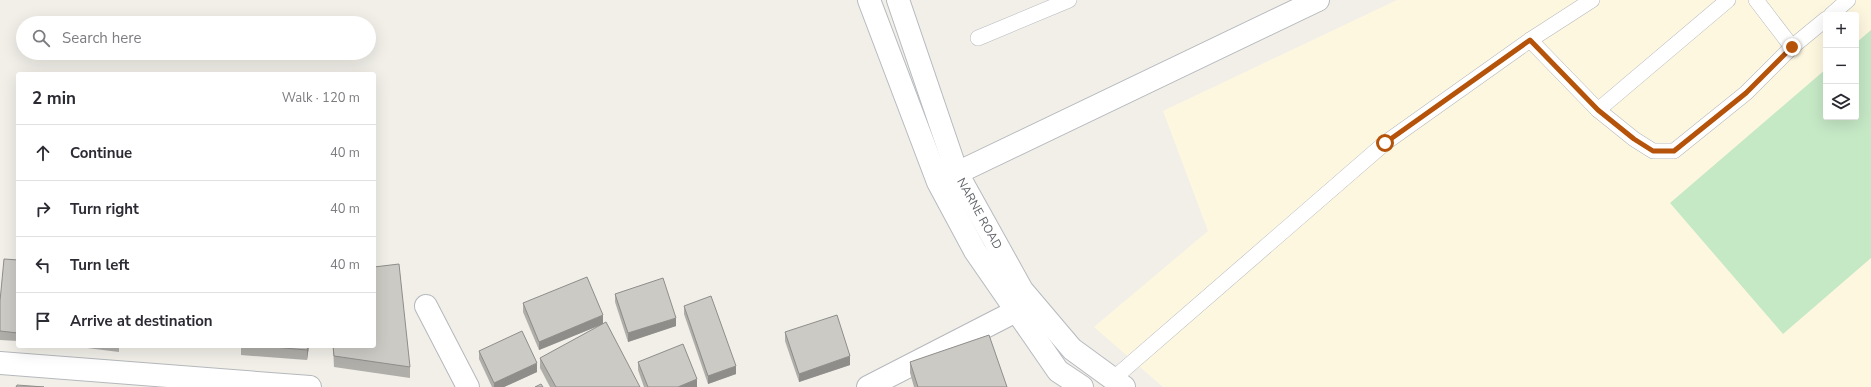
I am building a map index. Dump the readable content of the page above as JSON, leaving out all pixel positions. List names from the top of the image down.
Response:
{
  "streets": {
    "street": ["NARNE ROAD"]
  },
  "page": {
    "map_buttons": ["+", "−"],
    "search": "Search here",
    "heading": ["2 min", "Walk · 120 m"],
    "list": [
      ["Continue", "40 m"],
      ["Turn right", "40 m"],
      ["Turn left", "40 m"],
      "Arrive at destination"
    ]
  }
}
